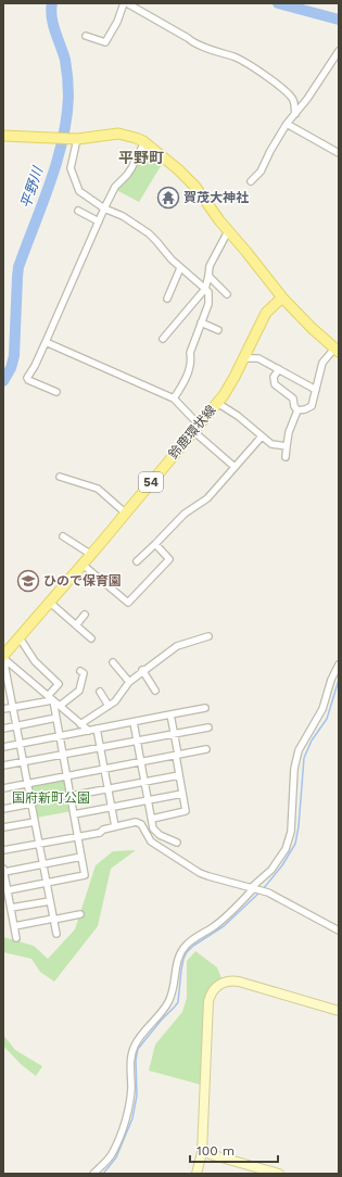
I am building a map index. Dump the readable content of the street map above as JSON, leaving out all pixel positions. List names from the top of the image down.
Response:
{
  "streets": {
    "main road": ["鈴鹿環状線", "54"]
  },
  "districts": ["平野町"],
  "water": ["平野川"],
  "parks": ["国府新町公園"],
  "places": {
    "temple": ["賀茂大神社"],
    "school or university": ["ひので保育園"]
  },
  "scale_bar": "100 m"
}
